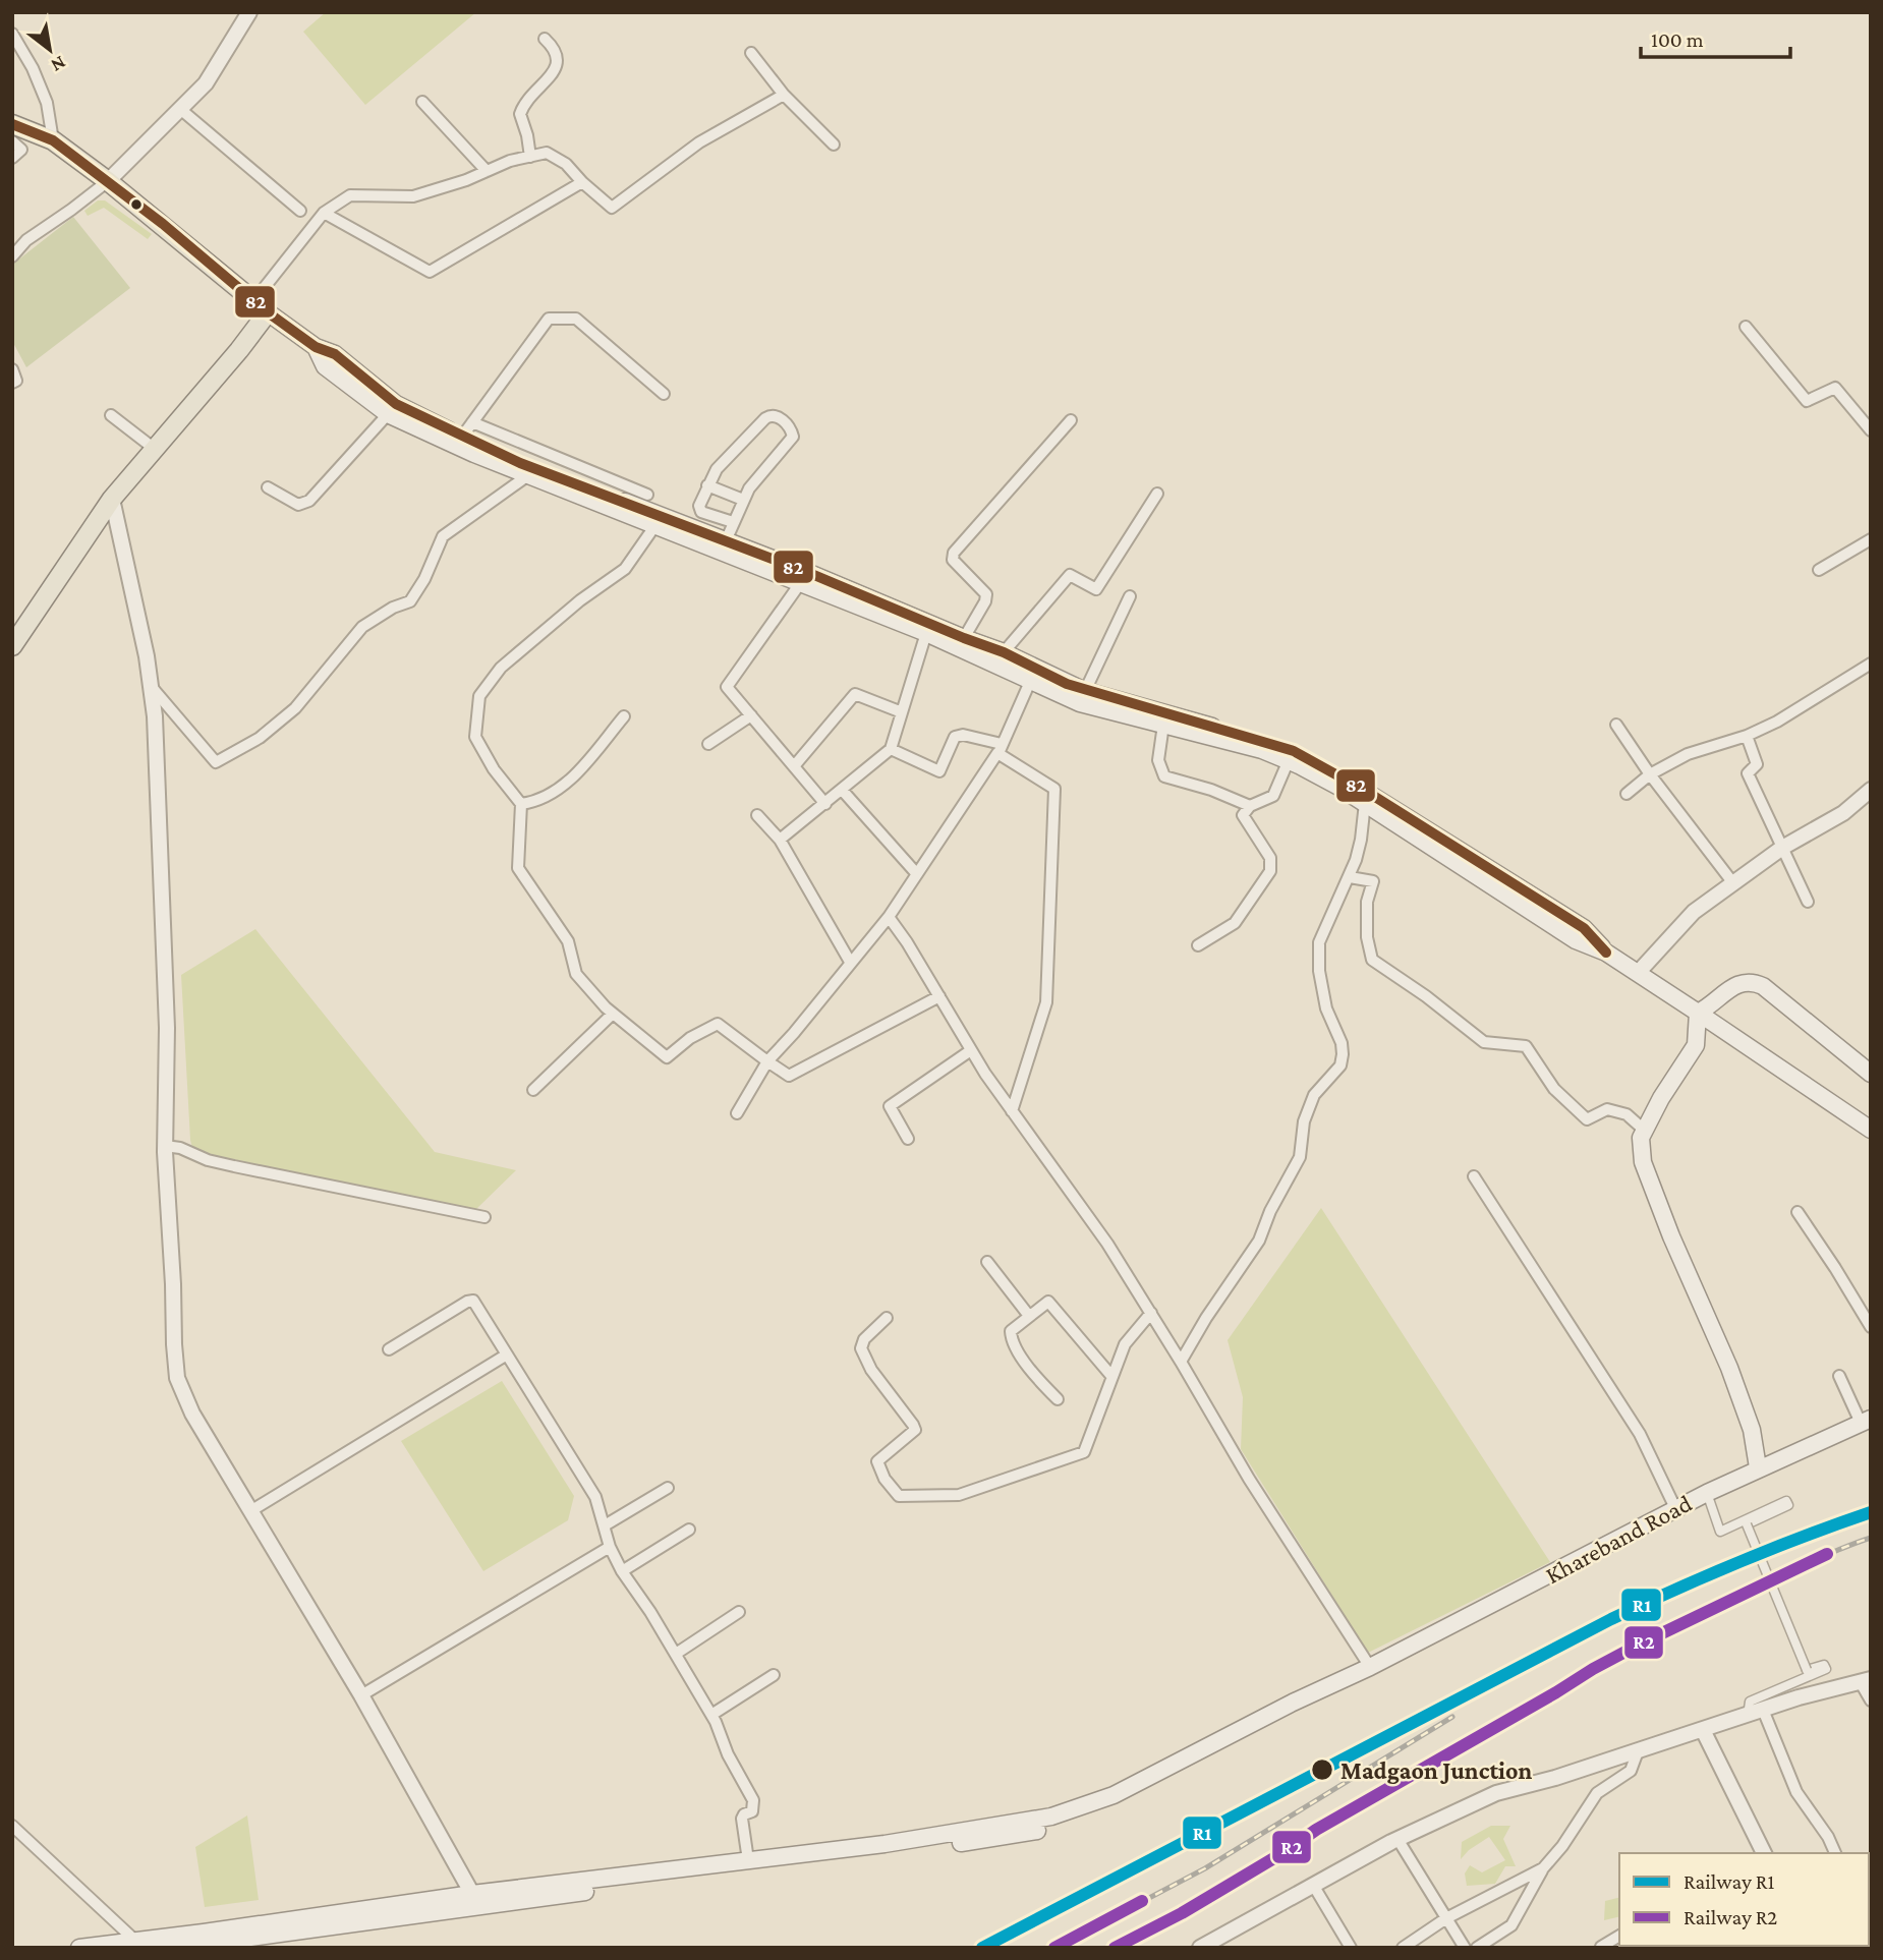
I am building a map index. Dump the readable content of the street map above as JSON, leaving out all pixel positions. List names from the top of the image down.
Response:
{
  "streets": {
    "main road": ["Khareband Road"]
  },
  "places": ["Madgaon Junction"],
  "lines": ["transit line 82", "rail line R1", "rail line R2"],
  "legend": ["Railway R1", "Railway R2"],
  "scale_bar": "100 m",
  "north": "bottom right"
}
